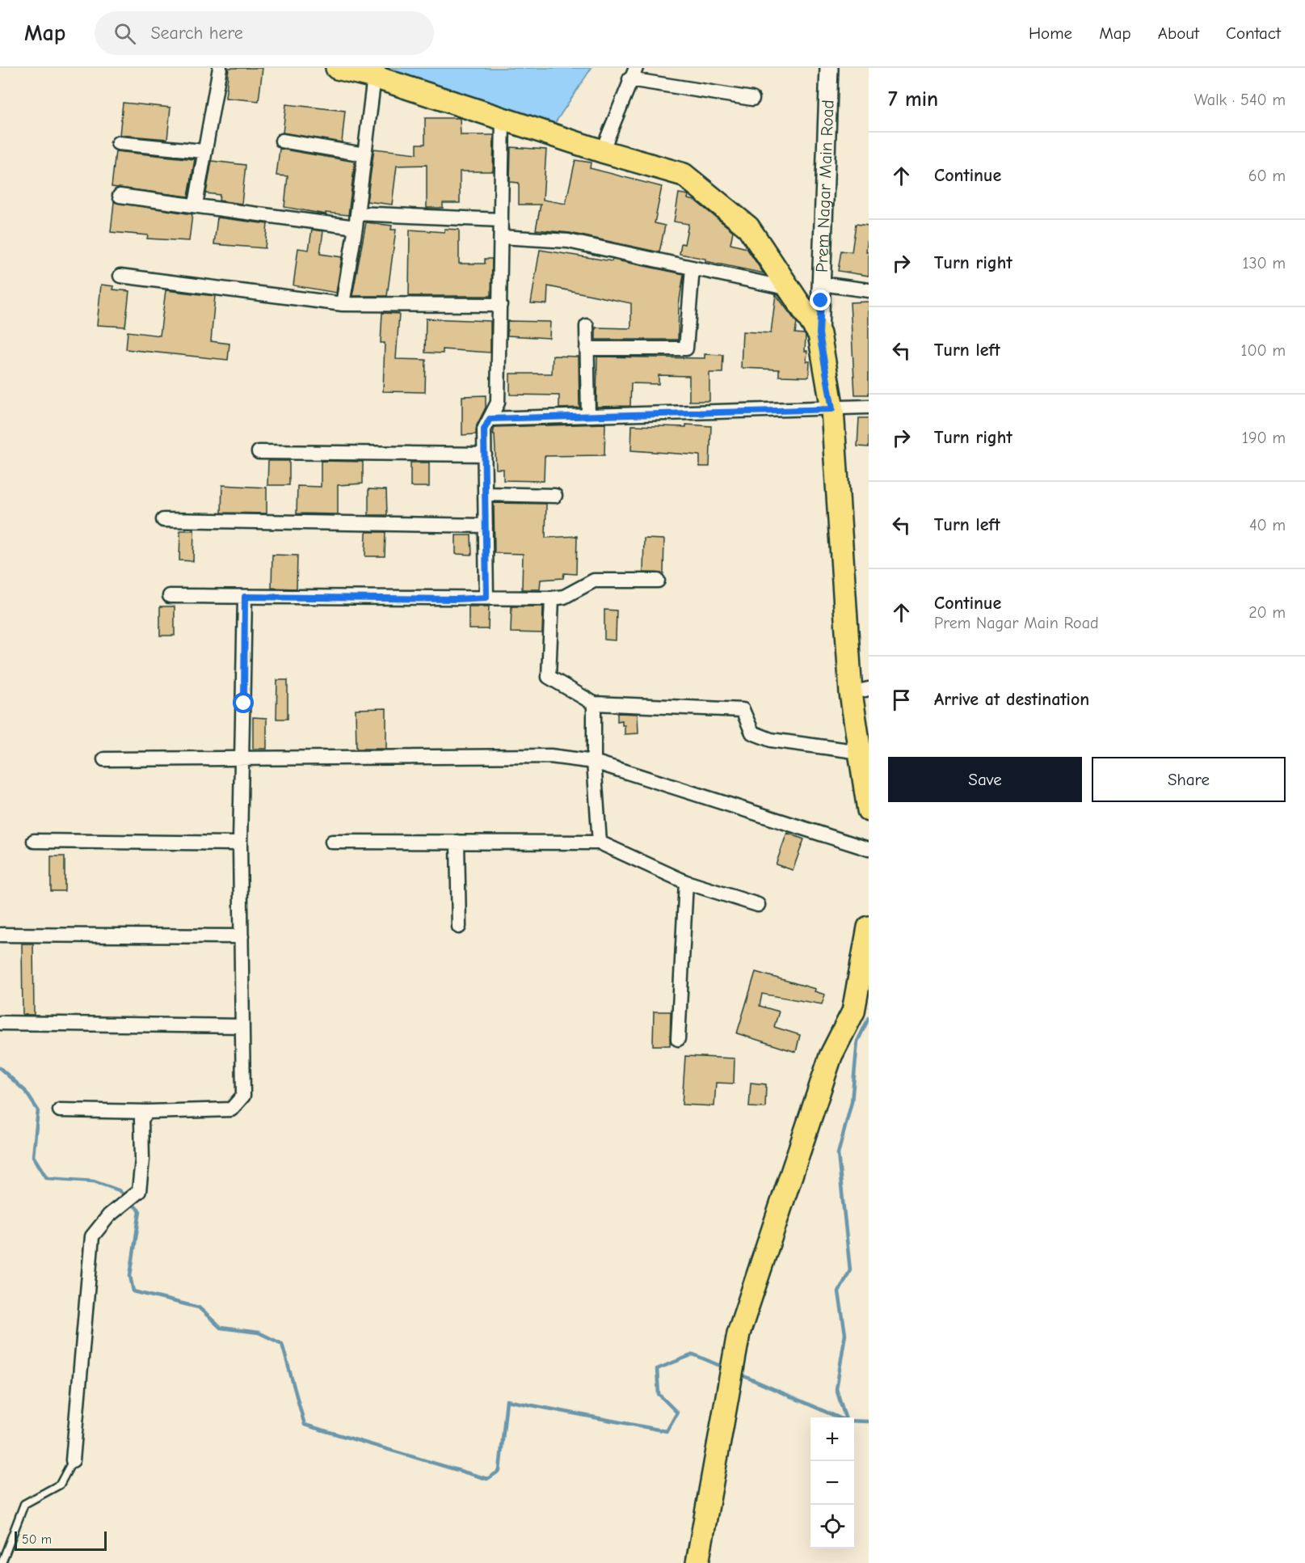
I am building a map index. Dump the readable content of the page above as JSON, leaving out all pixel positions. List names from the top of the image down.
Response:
{
  "streets": {
    "street": ["Prem Nagar Main Road"]
  },
  "scale_bar": "50 m",
  "page": {
    "header": "Map",
    "search": "Search here",
    "nav": [
      "Home",
      "Map",
      "About",
      "Contact"
    ],
    "heading": ["7 min", "Walk · 540 m"],
    "list": [
      ["Continue", "60 m"],
      ["Turn right", "130 m"],
      ["Turn left", "100 m"],
      ["Turn right", "190 m"],
      ["Turn left", "40 m"],
      ["Continue", "Prem Nagar Main Road", "20 m"],
      "Arrive at destination"
    ],
    "buttons": ["Save", "Share"],
    "map_buttons": ["+", "−"],
    "scale": "50 m"
  }
}
